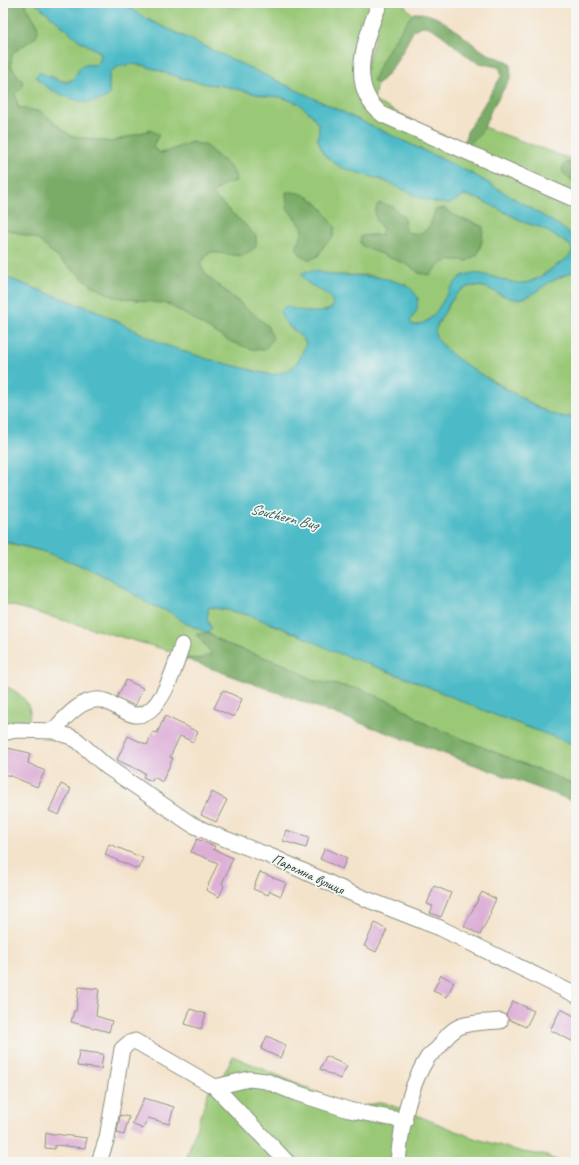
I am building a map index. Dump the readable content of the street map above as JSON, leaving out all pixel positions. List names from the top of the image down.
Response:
{
  "streets": {
    "street": ["Паромна вулиця"]
  },
  "water": ["Southern Bug"]
}
